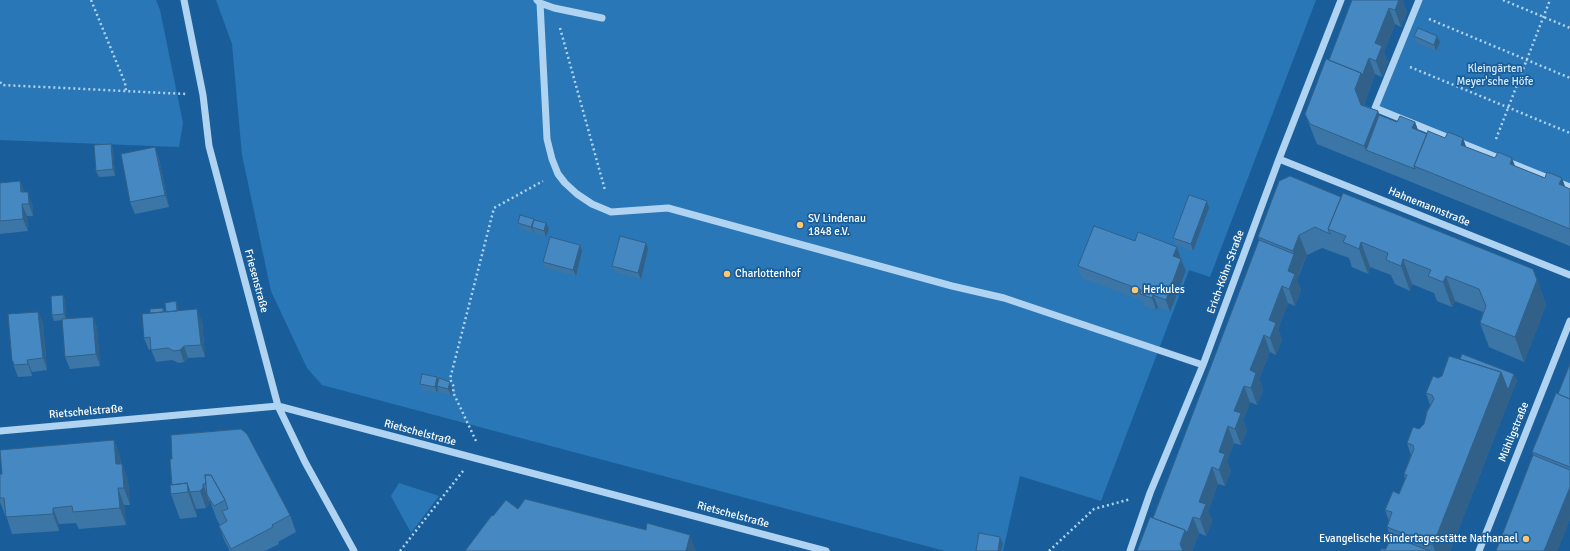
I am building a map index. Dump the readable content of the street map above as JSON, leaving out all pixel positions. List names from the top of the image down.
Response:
{
  "streets": {
    "street": [
      "Hahnemannstraße",
      "Erich-Köhn-Straße",
      "Friesenstraße",
      "Rietschelstraße",
      "Mühligstraße"
    ]
  },
  "crossings": [
    ["Hahnemannstraße", "Erich-Köhn-Straße"],
    ["Friesenstraße", "Rietschelstraße"]
  ],
  "parks": ["Kleingärten Meyer'sche Höfe"],
  "places": [
    "SV Lindenau 1848 e.V.",
    "Charlottenhof",
    "Herkules",
    "Evangelische Kindertagesstätte Nathanael"
  ]
}
